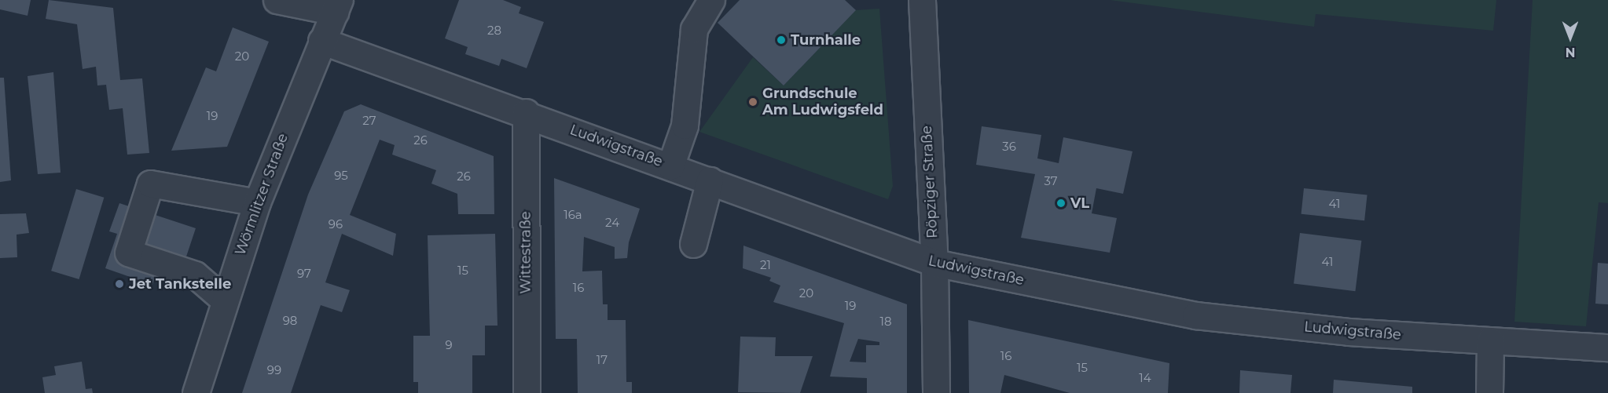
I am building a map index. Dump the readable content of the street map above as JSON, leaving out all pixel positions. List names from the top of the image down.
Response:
{
  "streets": {
    "street": [
      "Ludwigstraße",
      "Röpziger Straße",
      "Wörmlitzer Straße",
      "Wittestraße"
    ]
  },
  "crossings": [
    ["Ludwigstraße", "Röpziger Straße"],
    ["Ludwigstraße", "Wörmlitzer Straße"],
    ["Ludwigstraße", "Wittestraße"]
  ],
  "places": [
    "Turnhalle",
    "Grundschule Am Ludwigsfeld",
    "VL",
    "Jet Tankstelle"
  ],
  "house_numbers": [
    "28",
    "20",
    "19",
    "27",
    "26",
    "36",
    "95",
    "26",
    "37",
    "41",
    "16a",
    "24",
    "96",
    "41",
    "21",
    "15",
    "97",
    "16",
    "20",
    "19",
    "98",
    "18",
    "9",
    "16",
    "17",
    "15",
    "99",
    "14"
  ],
  "north": "bottom"
}
